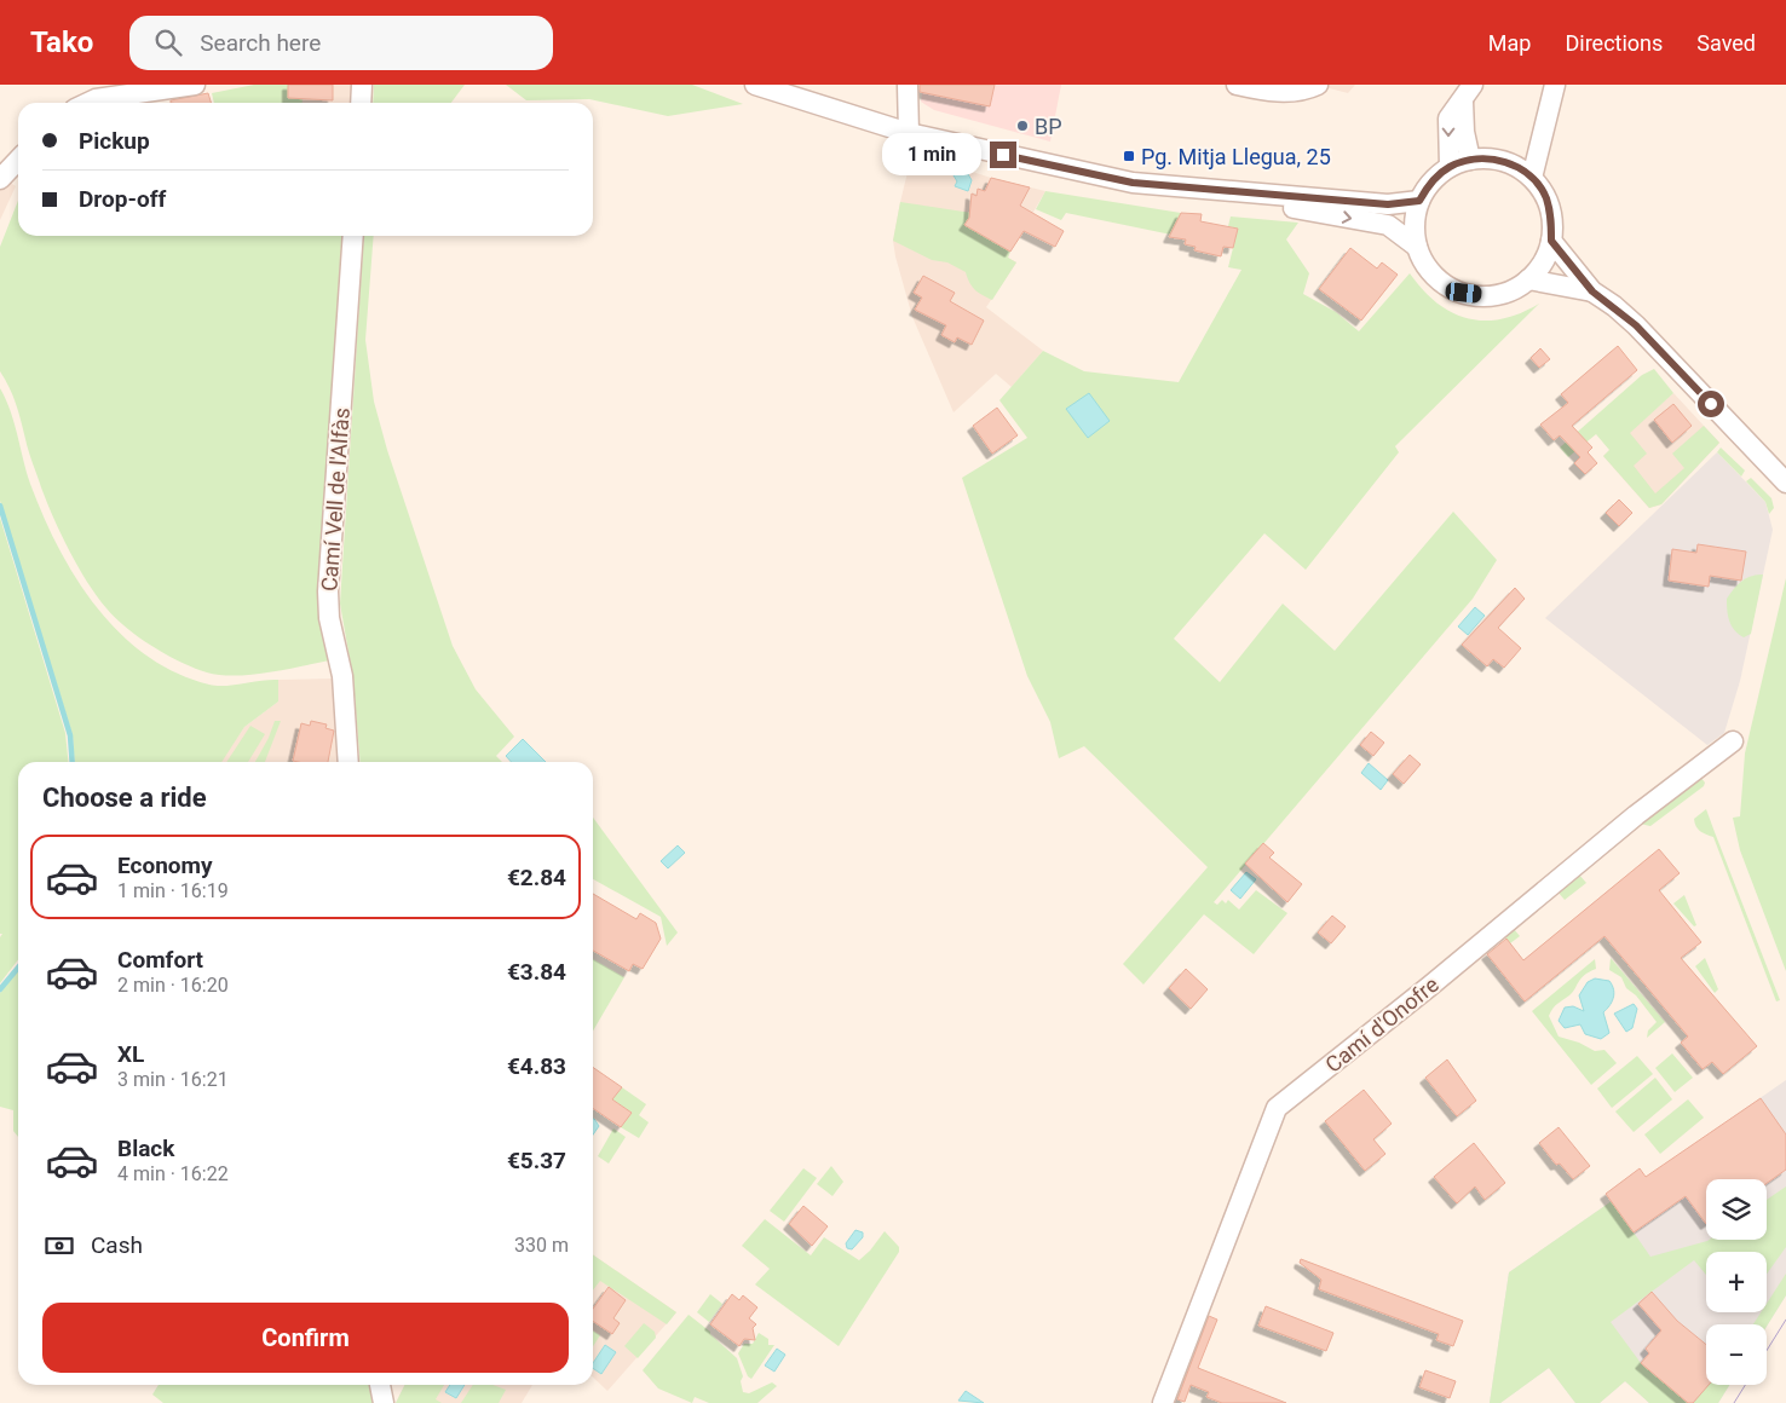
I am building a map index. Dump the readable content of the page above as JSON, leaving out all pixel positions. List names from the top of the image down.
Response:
{
  "streets": {
    "street": ["Camí Vell de l'Alfàs", "Camí d'Onofre"]
  },
  "places": {
    "other": ["BP"],
    "transit": ["Pg. Mitja Llegua, 25"]
  },
  "page": {
    "header": "Tako",
    "search": "Search here",
    "nav": ["Map", "Directions", "Saved"],
    "banner": ["Pickup", "Drop-off"],
    "bubble": "1 min",
    "heading": "Choose a ride",
    "list": [
      {
        "name": "Economy",
        "note": "1 min · 16:19",
        "value": "€2.84"
      },
      {
        "name": "Comfort",
        "note": "2 min · 16:20",
        "value": "€3.84"
      },
      {
        "name": "XL",
        "note": "3 min · 16:21",
        "value": "€4.83"
      },
      {
        "name": "Black",
        "note": "4 min · 16:22",
        "value": "€5.37"
      }
    ],
    "map_buttons": ["+", "−"],
    "pay": ["Cash", "330 m"],
    "buttons": "Confirm"
  }
}
